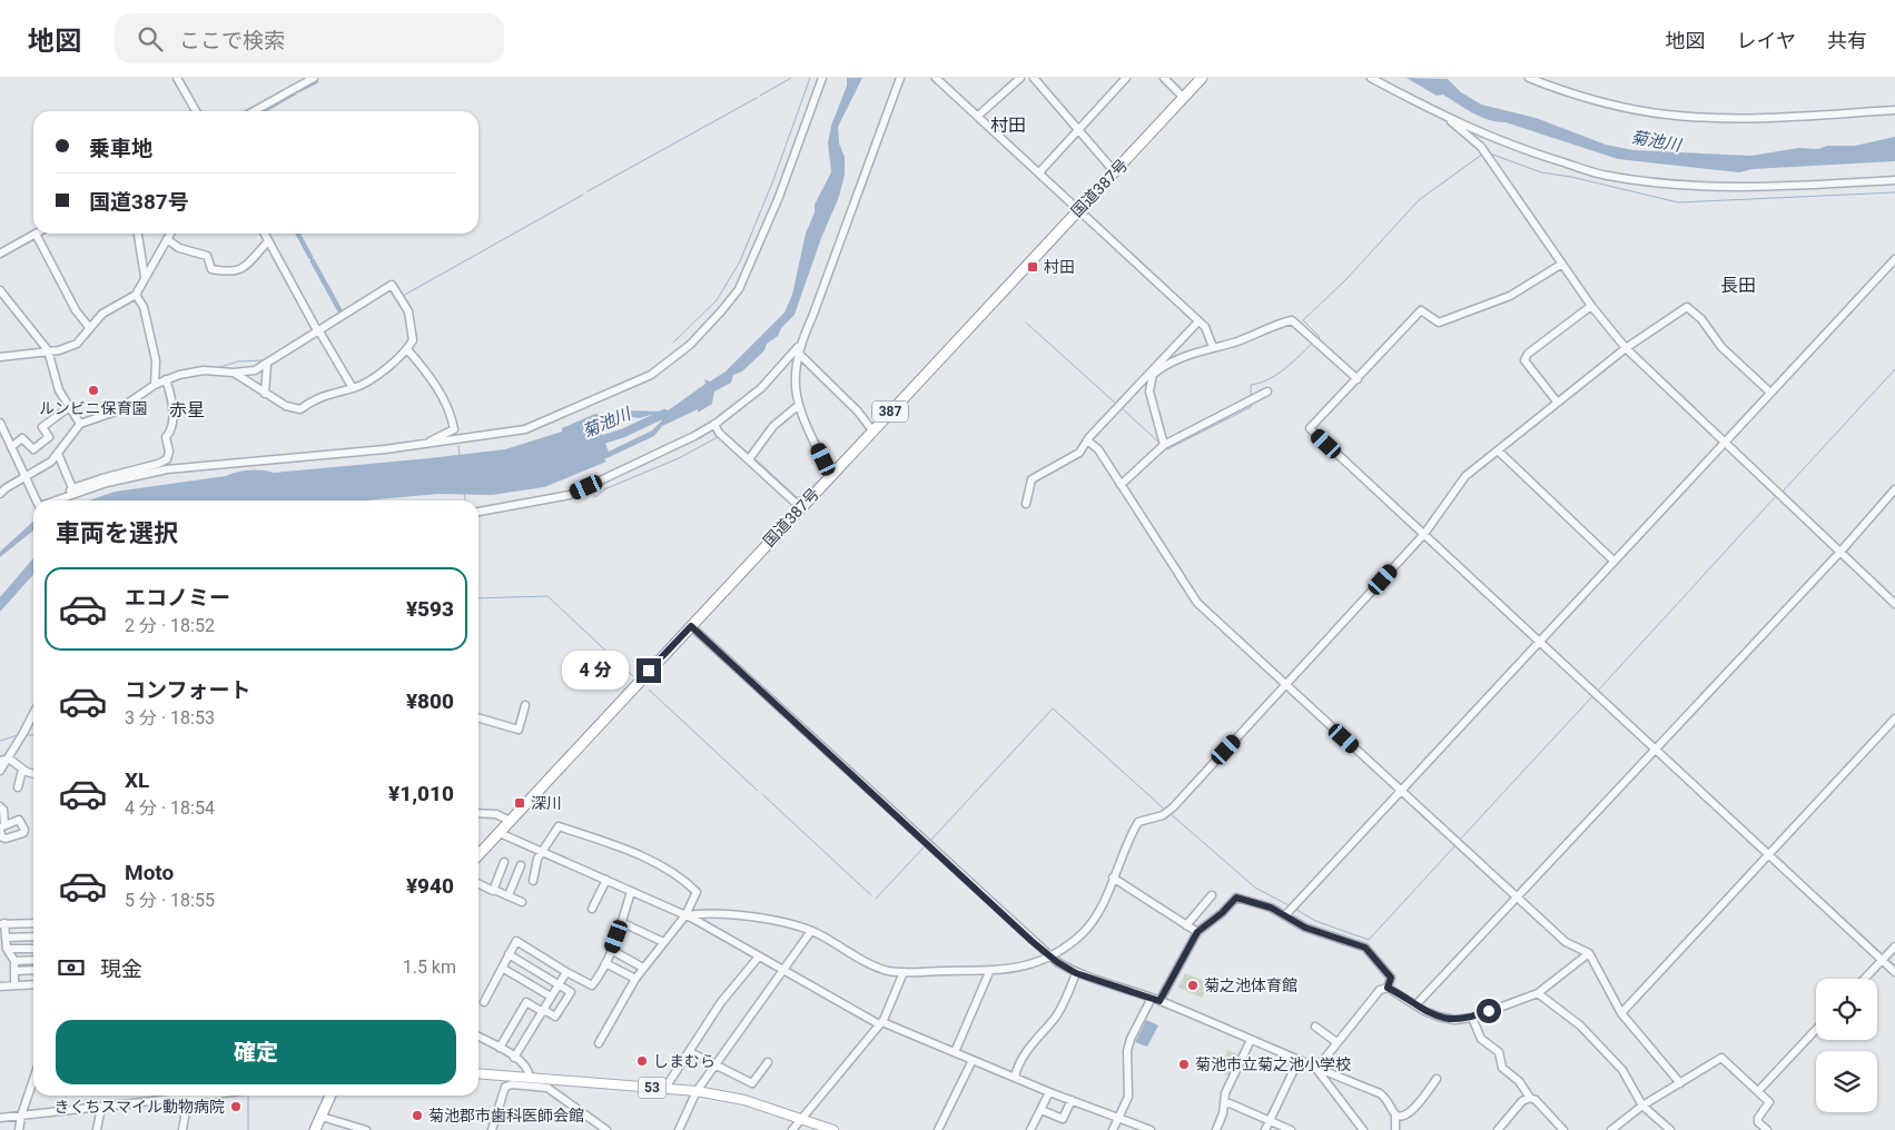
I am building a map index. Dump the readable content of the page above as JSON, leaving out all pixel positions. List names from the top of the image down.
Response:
{
  "streets": {
    "highway": ["国道387号", "387"],
    "main road": ["53"]
  },
  "districts": ["村田", "長田", "赤星"],
  "water": ["菊池川"],
  "places": {
    "transit": ["村田", "深川"],
    "other": [
      "ルンビニ保育園",
      "菊之池体育館",
      "しまむら",
      "菊池市立菊之池小学校",
      "きくちスマイル動物病院",
      "菊池郡市歯科医師会館"
    ]
  },
  "page": {
    "header": "地図",
    "search": "ここで検索",
    "nav": ["地図", "レイヤ", "共有"],
    "banner": ["乗車地", "国道387号"],
    "heading": "車両を選択",
    "list": [
      {
        "name": "エコノミー",
        "note": "2 分 · 18:52",
        "value": "¥593"
      },
      {
        "name": "コンフォート",
        "note": "3 分 · 18:53",
        "value": "¥800"
      },
      {
        "name": "XL",
        "note": "4 分 · 18:54",
        "value": "¥1,010"
      },
      {
        "name": "Moto",
        "note": "5 分 · 18:55",
        "value": "¥940"
      }
    ],
    "bubble": "4 分",
    "pay": ["現金", "1.5 km"],
    "buttons": "確定"
  }
}
